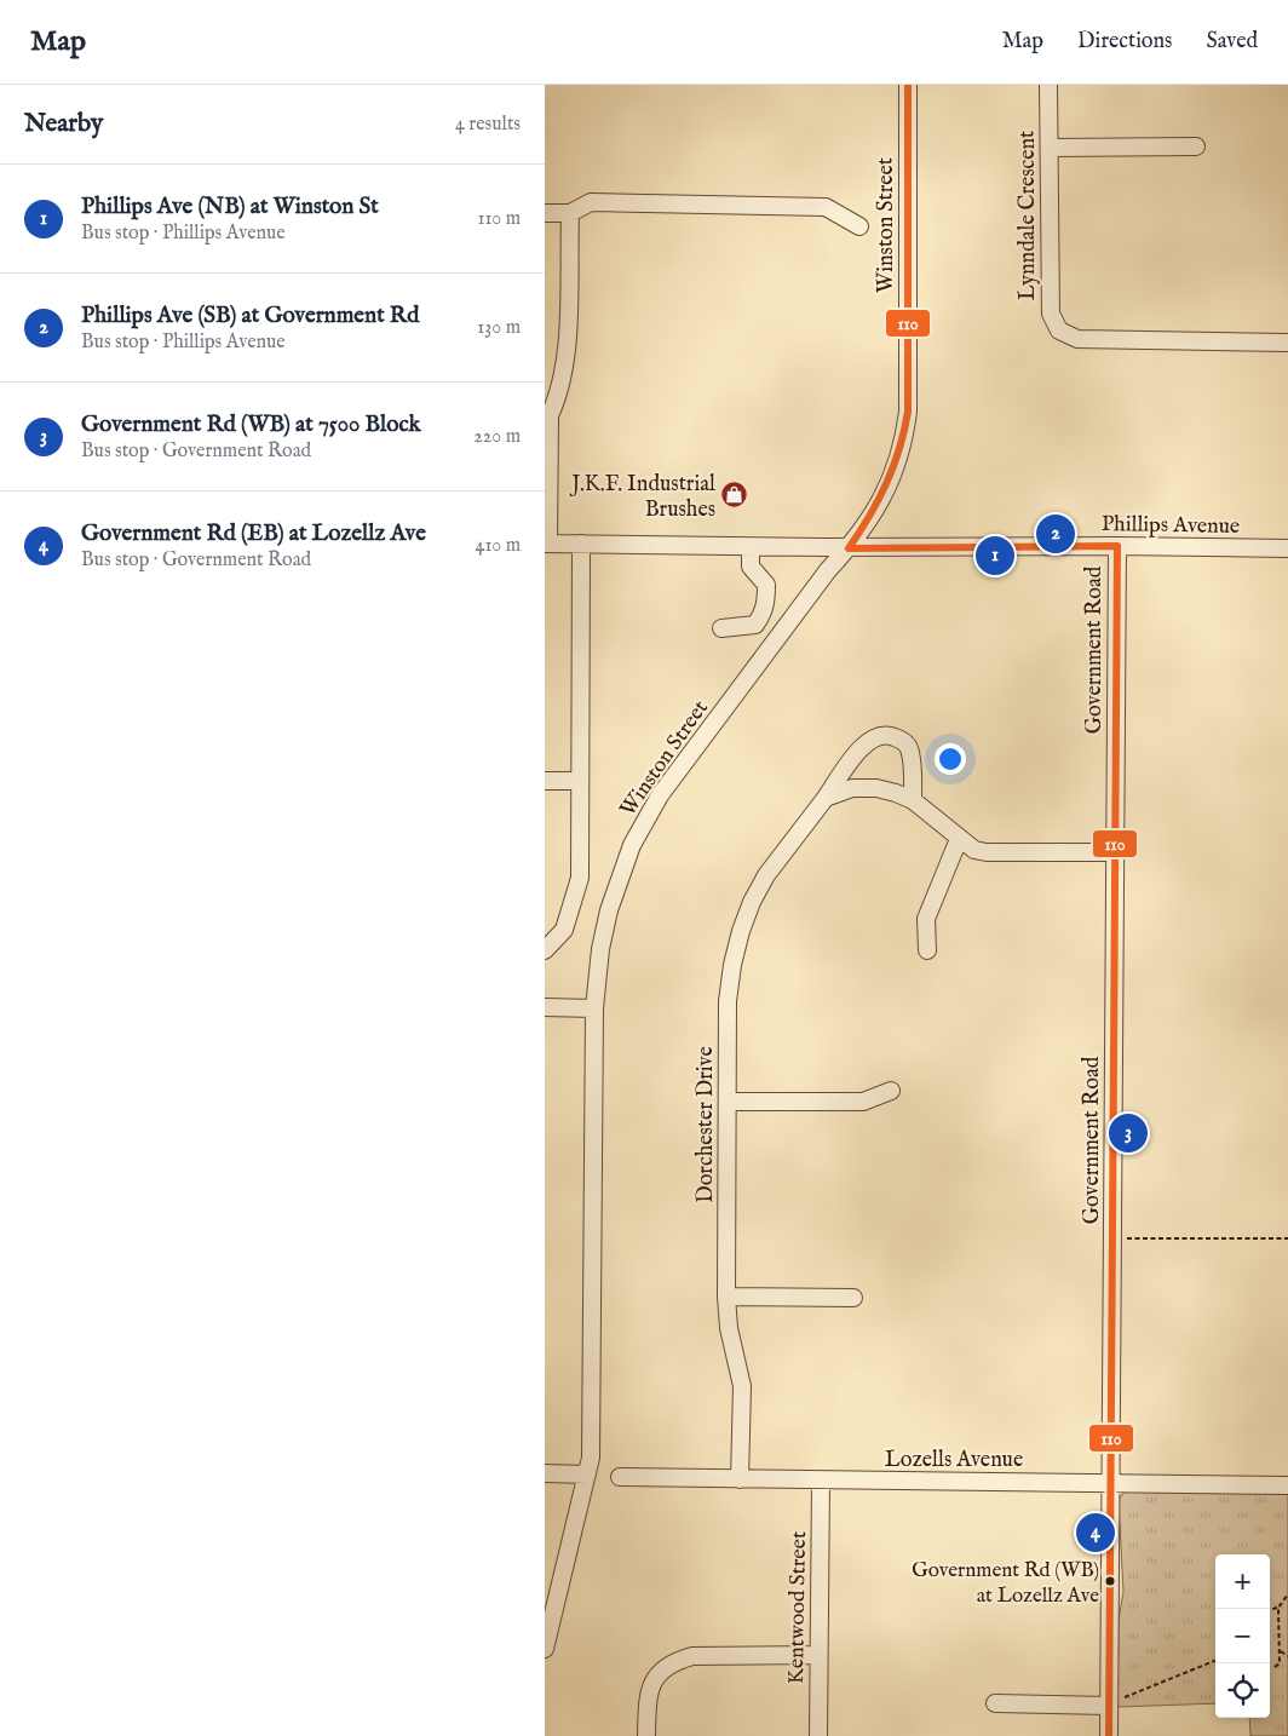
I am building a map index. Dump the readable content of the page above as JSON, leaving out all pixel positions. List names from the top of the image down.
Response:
{
  "streets": {
    "street": [
      "Lynndale Crescent",
      "Winston Street",
      "Phillips Avenue",
      "Government Road",
      "Dorchester Drive",
      "Lozells Avenue",
      "Kentwood Street"
    ]
  },
  "crossings": [
    ["Winston Street", "Phillips Avenue"],
    ["Phillips Avenue", "Government Road"],
    ["Government Road", "Lozells Avenue"],
    ["Dorchester Drive", "Lozells Avenue"],
    ["Lozells Avenue", "Kentwood Street"]
  ],
  "places": {
    "shop": ["J.K.F. Industrial Brushes"],
    "other": ["Government Rd (WB) at Lozellz Ave"]
  },
  "lines": ["transit line 110"],
  "page": {
    "header": "Map",
    "nav": ["Map", "Directions", "Saved"],
    "heading": ["Nearby", "4 results"],
    "list": [
      {
        "mark": "1",
        "name": "Phillips Ave (NB) at Winston St",
        "note": "Bus stop · Phillips Avenue",
        "value": "110 m"
      },
      {
        "mark": "2",
        "name": "Phillips Ave (SB) at Government Rd",
        "note": "Bus stop · Phillips Avenue",
        "value": "130 m"
      },
      {
        "mark": "3",
        "name": "Government Rd (WB) at 7500 Block",
        "note": "Bus stop · Government Road",
        "value": "220 m"
      },
      {
        "mark": "4",
        "name": "Government Rd (EB) at Lozellz Ave",
        "note": "Bus stop · Government Road",
        "value": "410 m"
      }
    ],
    "pins": [
      "2",
      "1",
      "3",
      "4"
    ],
    "map_buttons": ["+", "−"]
  }
}
